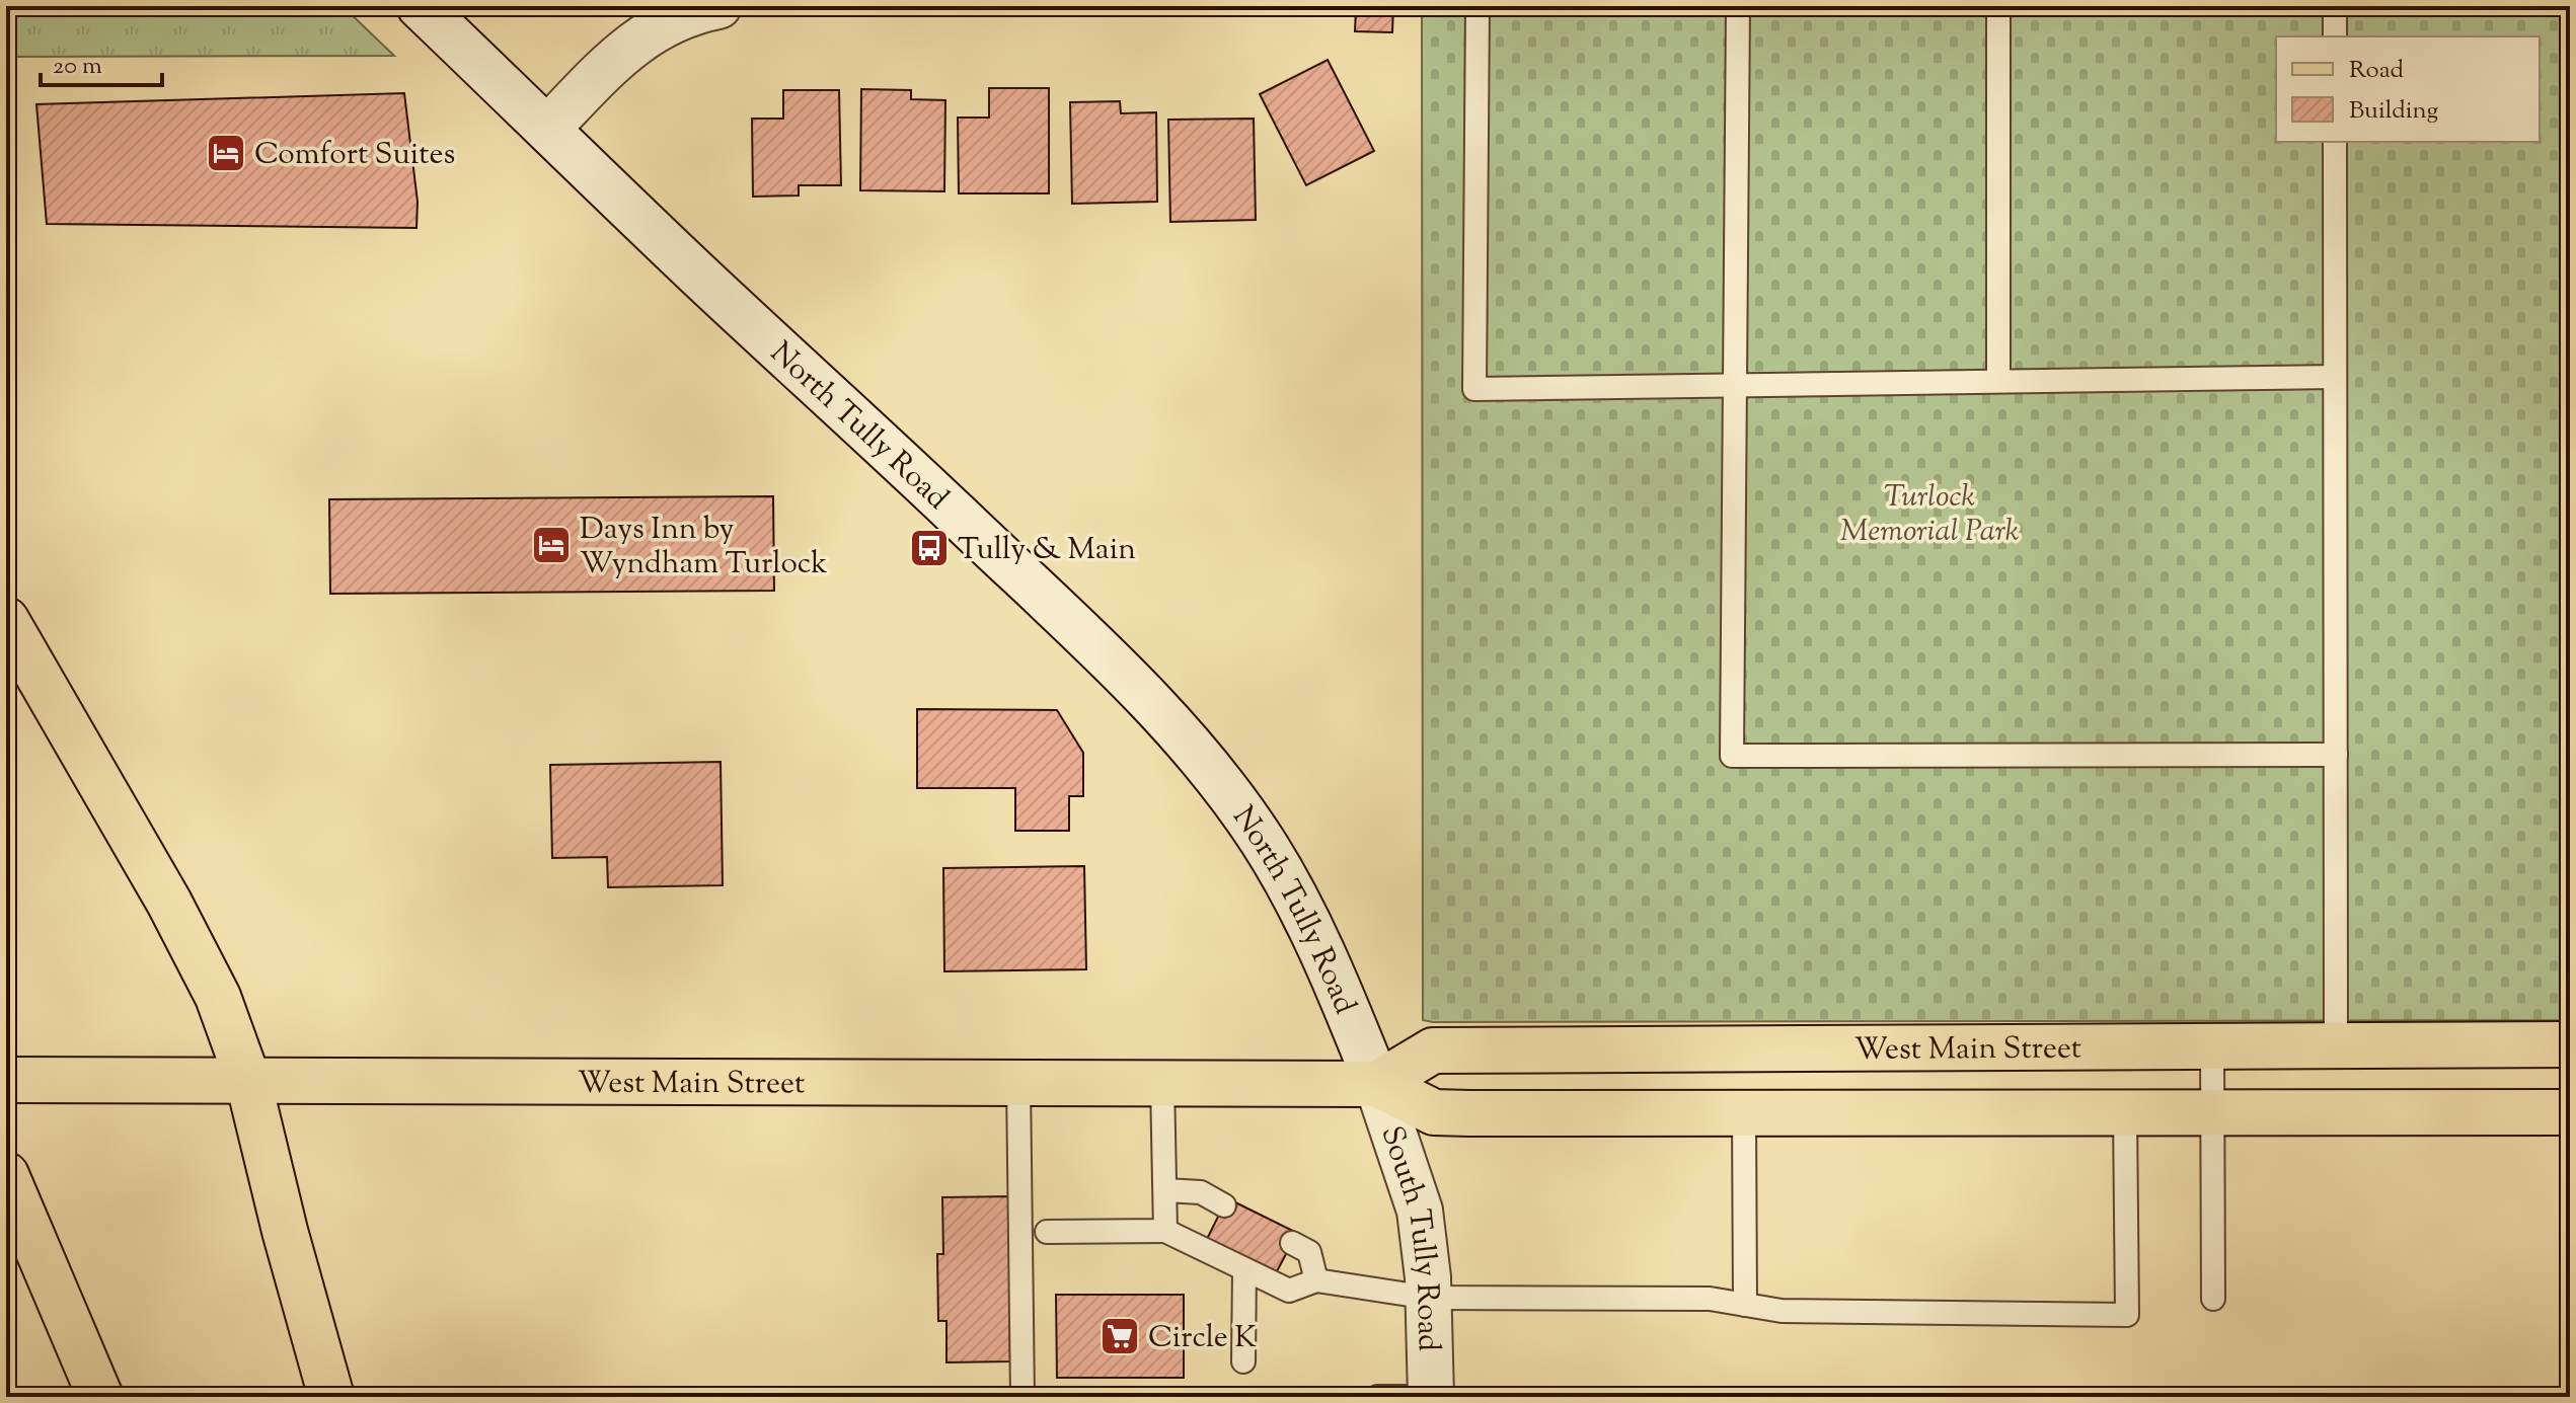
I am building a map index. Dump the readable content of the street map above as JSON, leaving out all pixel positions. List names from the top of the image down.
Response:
{
  "streets": {
    "main road": ["West Main Street"],
    "street": ["North Tully Road", "South Tully Road"]
  },
  "crossings": [
    ["North Tully Road", "West Main Street"],
    ["North Tully Road", "South Tully Road"],
    ["West Main Street", "South Tully Road"]
  ],
  "parks": ["Turlock Memorial Park"],
  "places": {
    "hotel": ["Comfort Suites", "Days Inn by Wyndham Turlock"],
    "bus stop": ["Tully & Main"],
    "supermarket": ["Circle K"]
  },
  "legend": ["Road", "Building"],
  "scale_bar": "20 m"
}
